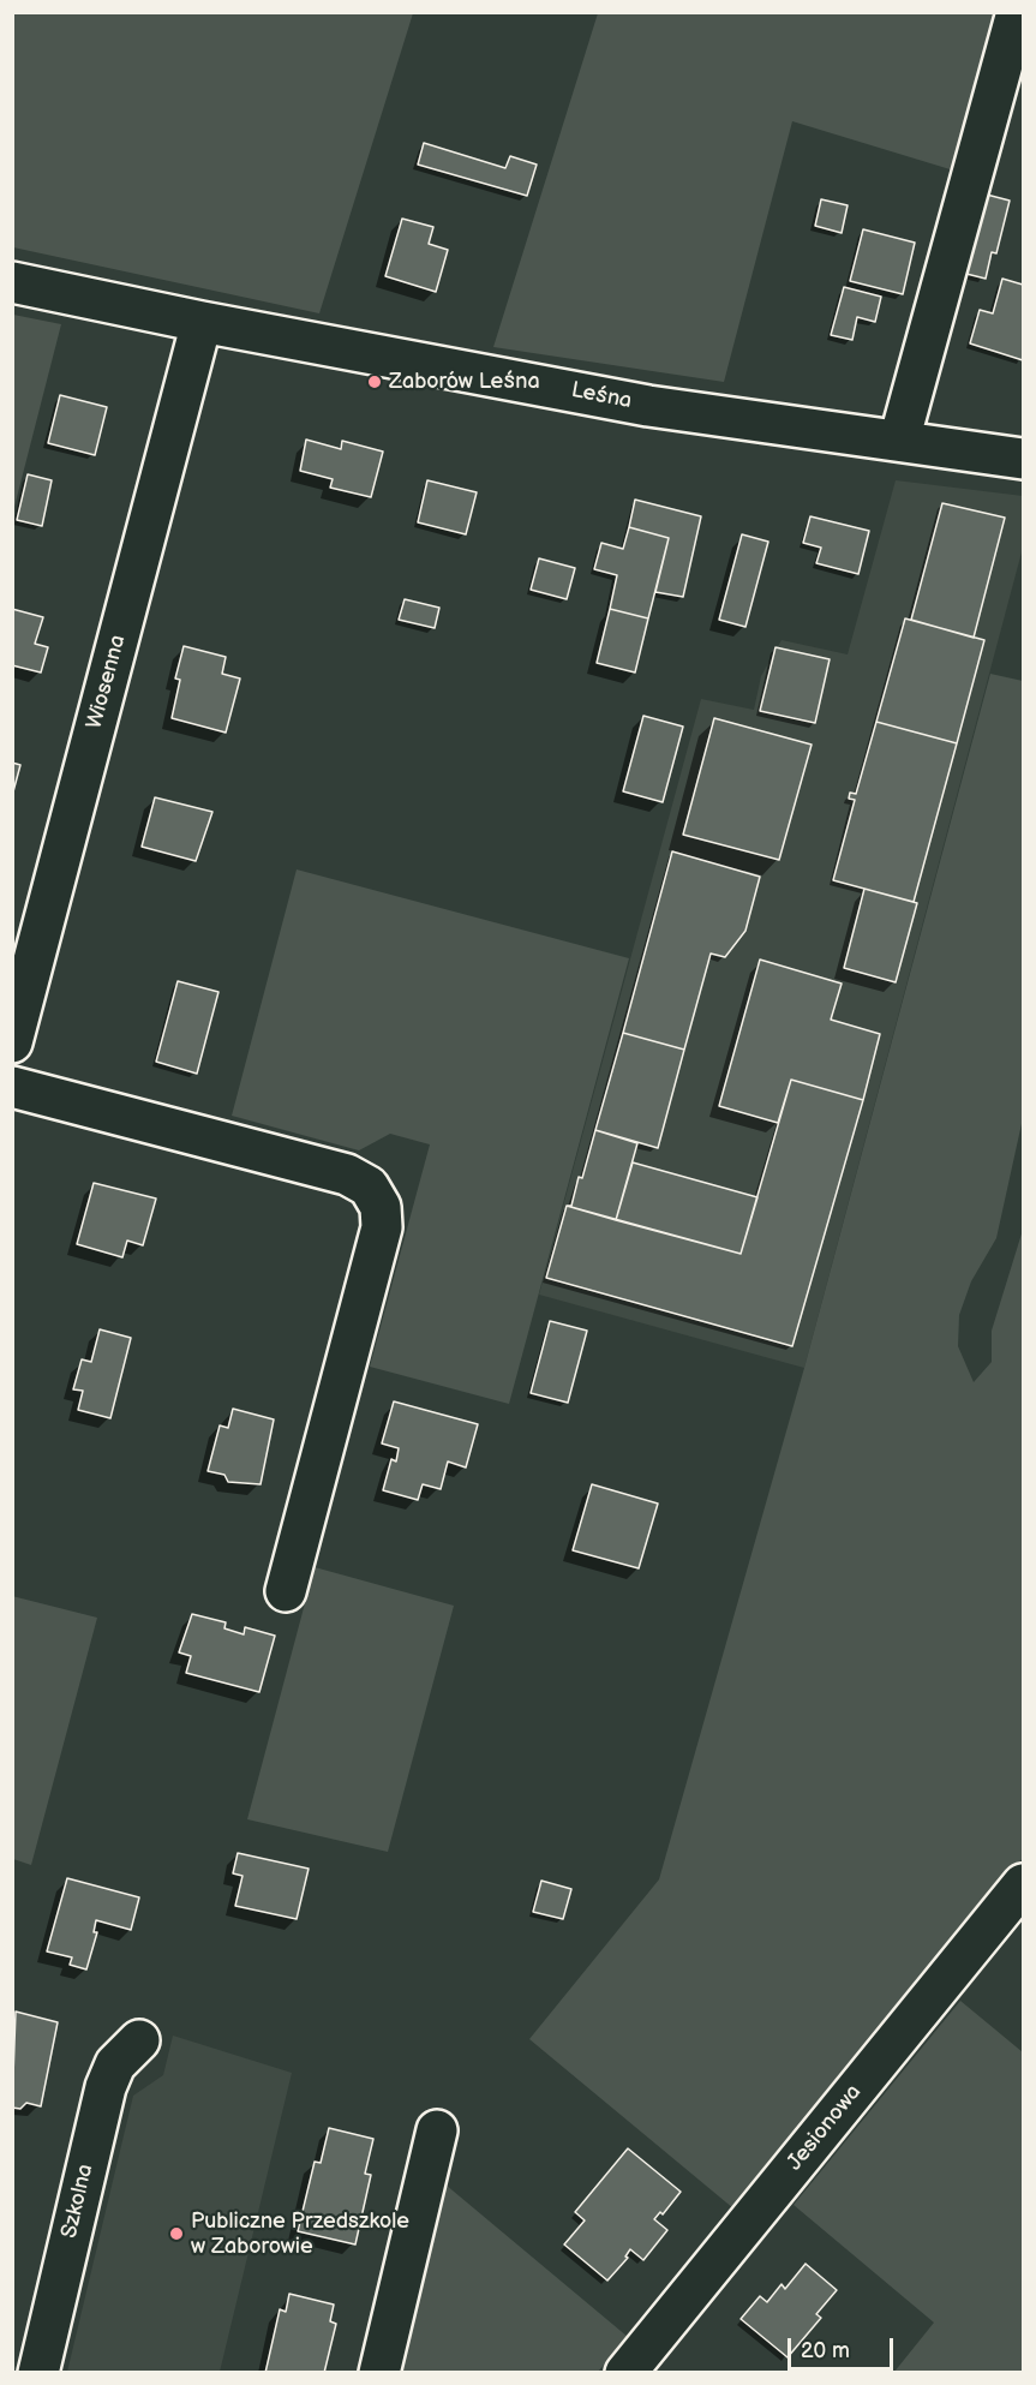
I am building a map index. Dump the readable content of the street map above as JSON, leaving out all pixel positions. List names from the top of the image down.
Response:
{
  "streets": {
    "street": [
      "Leśna",
      "Wiosenna",
      "Jesionowa",
      "Szkolna"
    ]
  },
  "crossings": [
    ["Leśna", "Wiosenna"]
  ],
  "places": ["Zaborów Leśna", "Publiczne Przedszkole w Zaborowie"],
  "scale_bar": "20 m"
}
